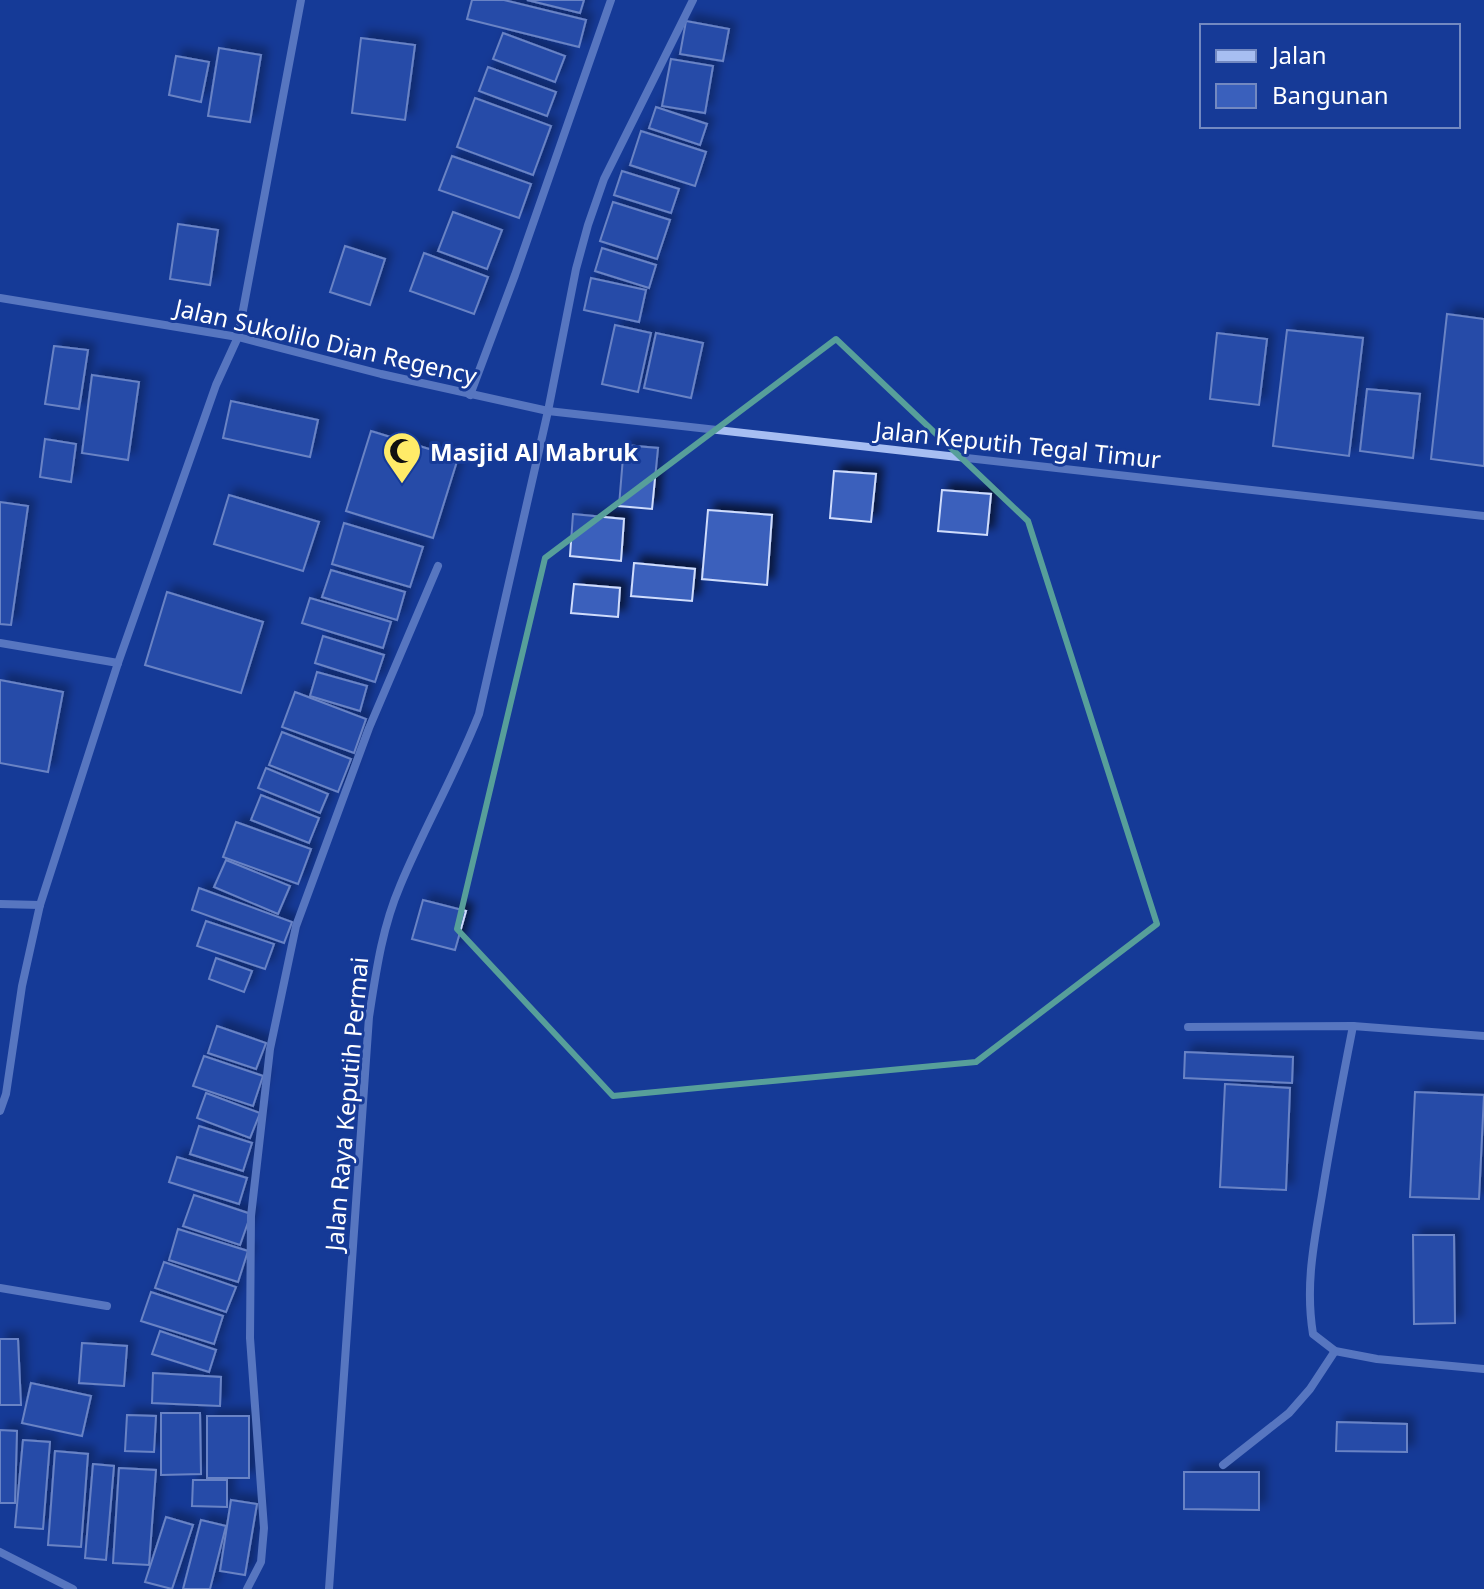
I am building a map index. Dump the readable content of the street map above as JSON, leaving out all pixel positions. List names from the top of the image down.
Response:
{
  "streets": {
    "street": ["Jalan Sukolilo Dian Regency", "Jalan Keputih Tegal Timur", "Jalan Raya Keputih Permai"]
  },
  "crossings": [
    ["Jalan Sukolilo Dian Regency", "Jalan Keputih Tegal Timur"],
    ["Jalan Sukolilo Dian Regency", "Jalan Raya Keputih Permai"],
    ["Jalan Keputih Tegal Timur", "Jalan Raya Keputih Permai"]
  ],
  "places": {
    "mosque": ["Masjid Al Mabruk"]
  },
  "legend": ["Jalan", "Bangunan"]
}
